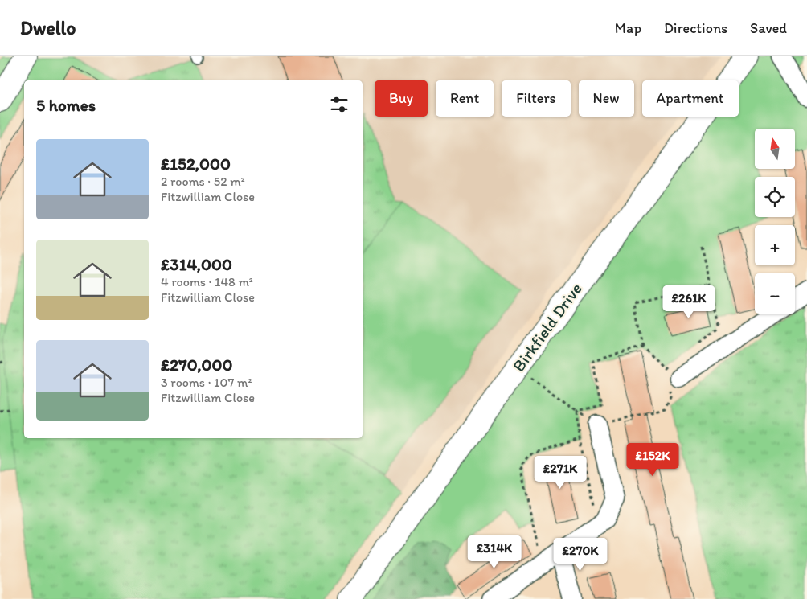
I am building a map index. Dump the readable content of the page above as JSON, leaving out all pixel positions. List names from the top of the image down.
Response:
{
  "streets": {
    "street": ["Birkfield Drive"]
  },
  "north": "top",
  "page": {
    "header": "Dwello",
    "nav": ["Map", "Directions", "Saved"],
    "chip": [
      "Buy",
      "Rent",
      "Filters",
      "New",
      "Apartment"
    ],
    "heading": "5 homes",
    "map_buttons": ["+", "−"],
    "list": [
      {
        "name": "£152,000",
        "note": "2 rooms · 52 m² · Fitzwilliam Close"
      },
      {
        "name": "£314,000",
        "note": "4 rooms · 148 m² · Fitzwilliam Close"
      },
      {
        "name": "£270,000",
        "note": "3 rooms · 107 m² · Fitzwilliam Close"
      }
    ],
    "price": [
      "£261K",
      "£152K",
      "£271K",
      "£314K",
      "£270K"
    ]
  }
}
